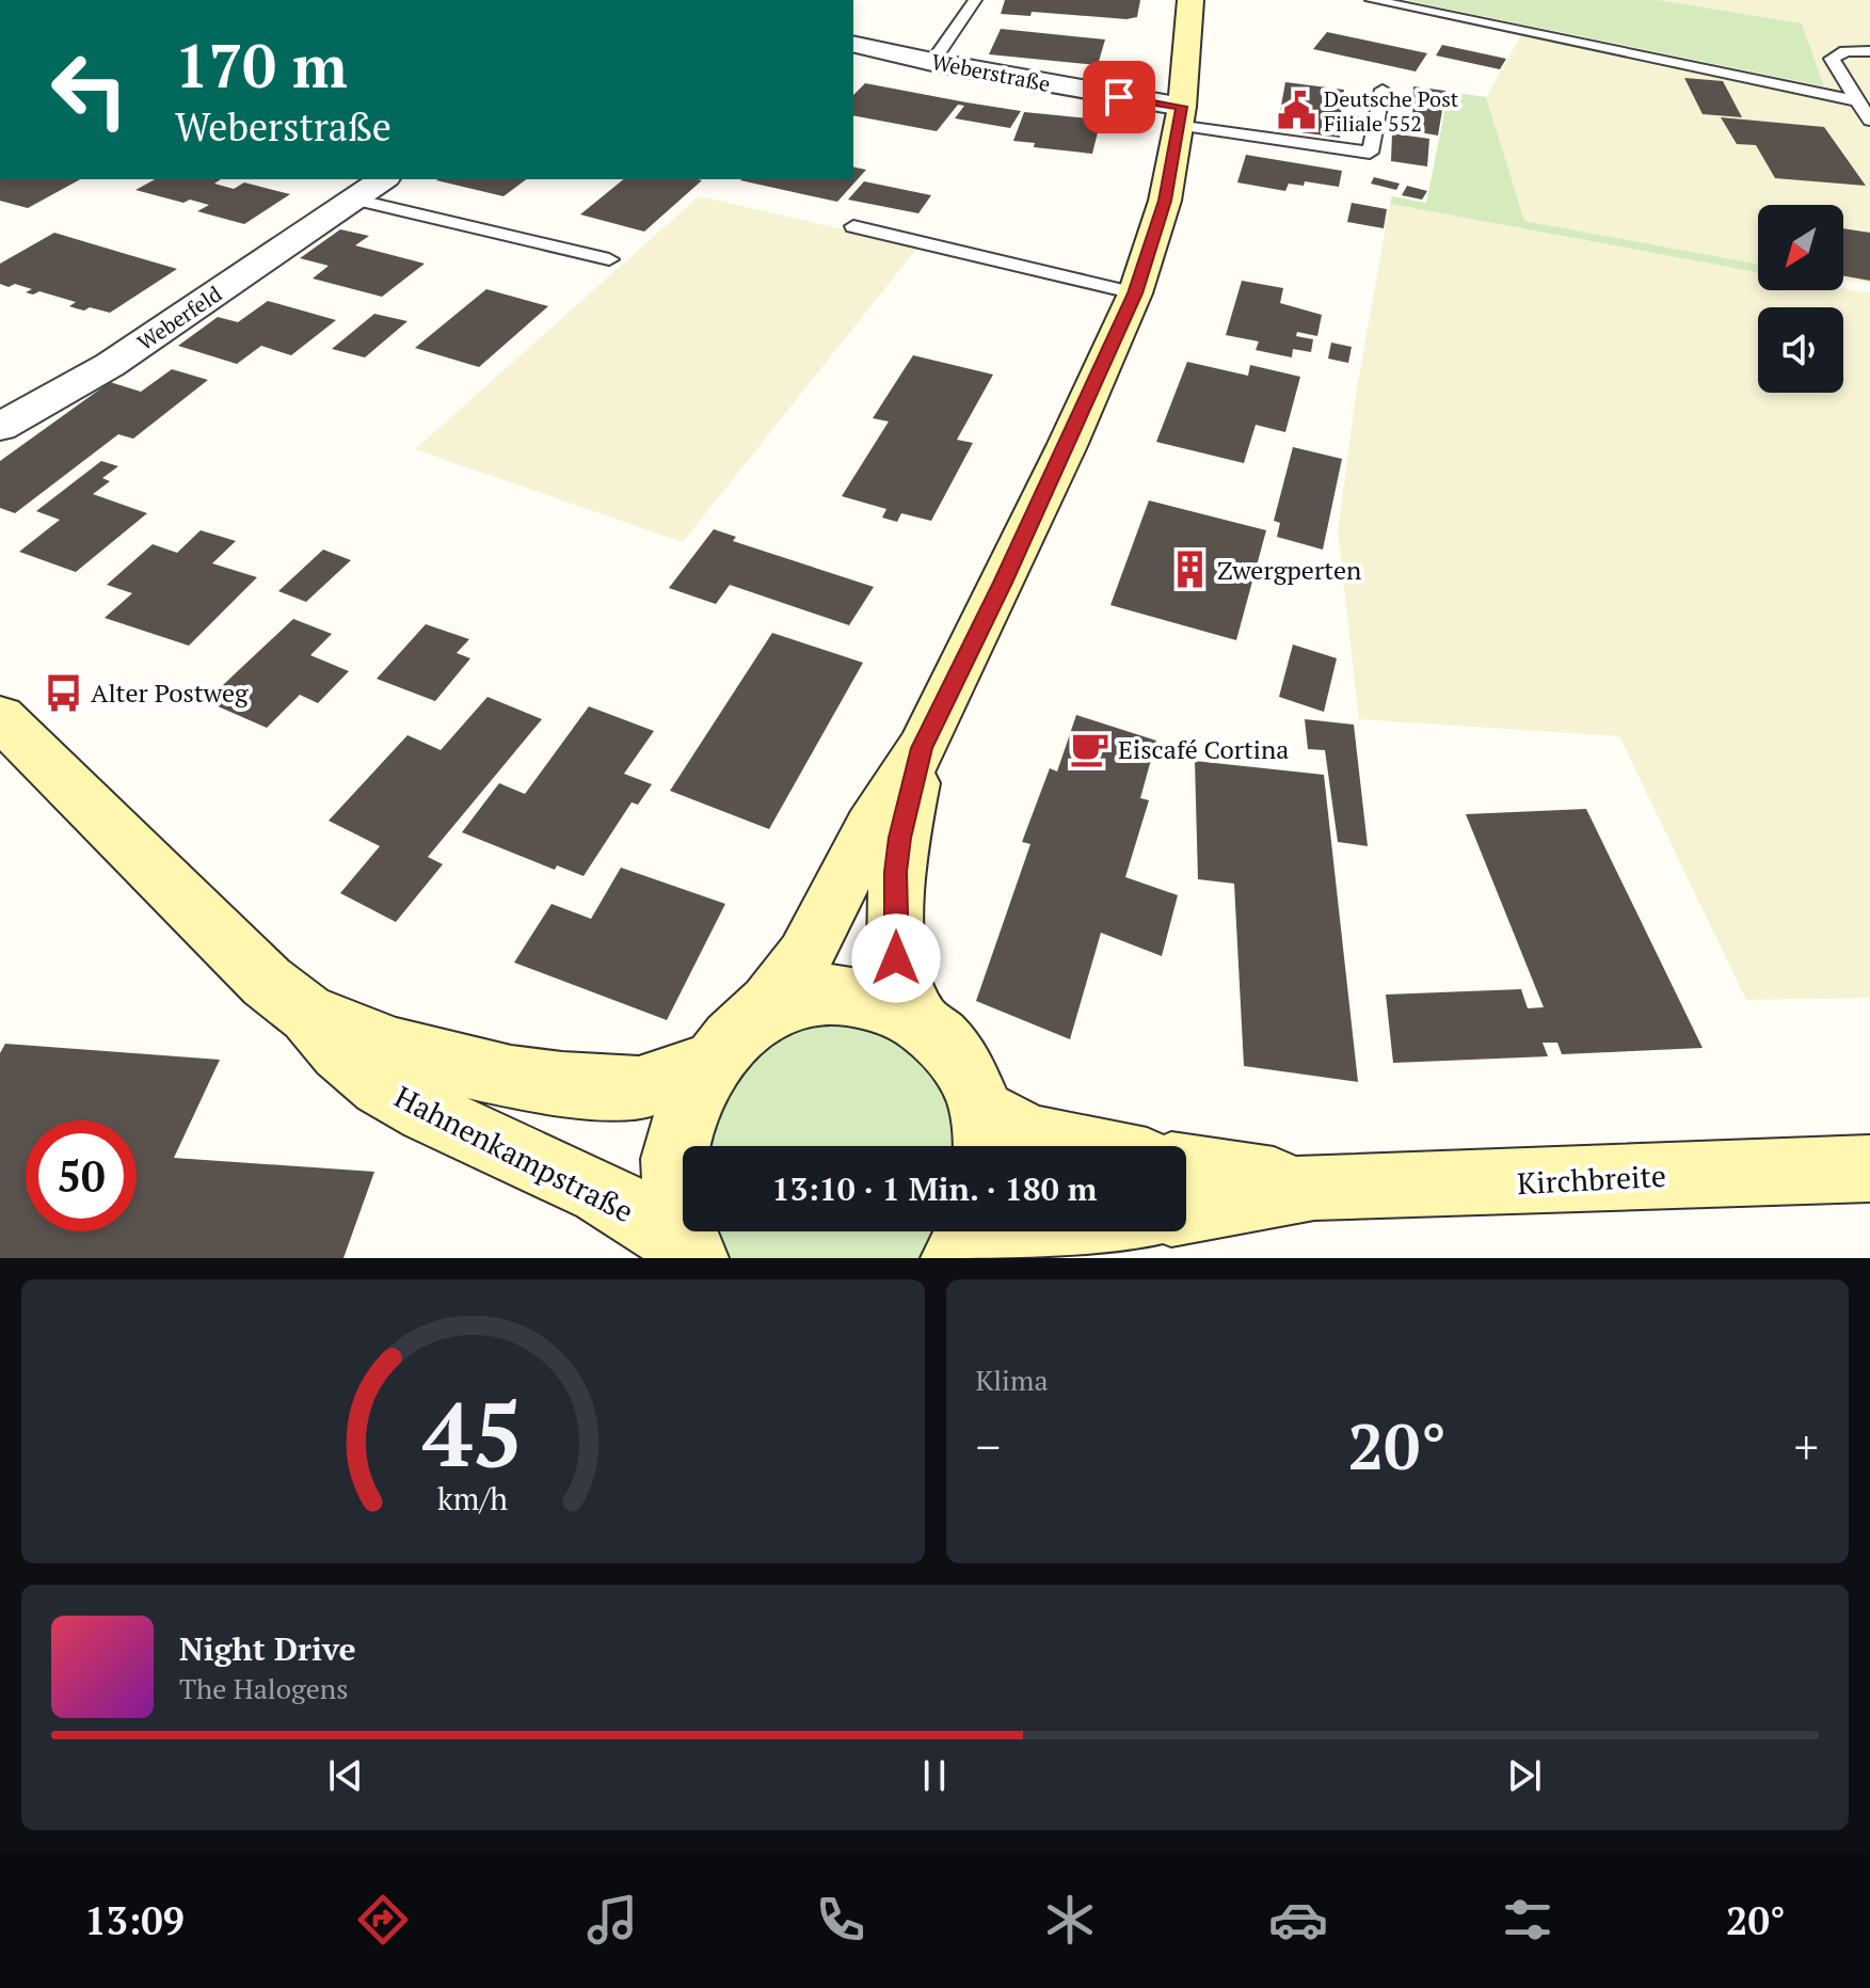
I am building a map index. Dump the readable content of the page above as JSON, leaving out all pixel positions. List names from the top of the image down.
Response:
{
  "streets": {
    "main road": ["Hahnenkampstraße", "Kirchbreite"],
    "street": ["Weberstraße", "Weberfeld"]
  },
  "places": {
    "public building": ["Deutsche Post Filiale 552"],
    "building": ["Zwergperten"],
    "bus stop": ["Alter Postweg"],
    "cafe": ["Eiscafé Cortina"]
  },
  "north": "bottom left",
  "page": {
    "turn": ["170 m", "Weberstraße"],
    "limit": "50",
    "trip": "13:10 · 1 Min. · 180 m",
    "tile": "Klima",
    "heat": ["−", "20°", "+"],
    "song": ["Night Drive", "The Halogens"],
    "tabs": ["13:09", "20°"],
    "gauge": ["45", "km/h"]
  }
}
